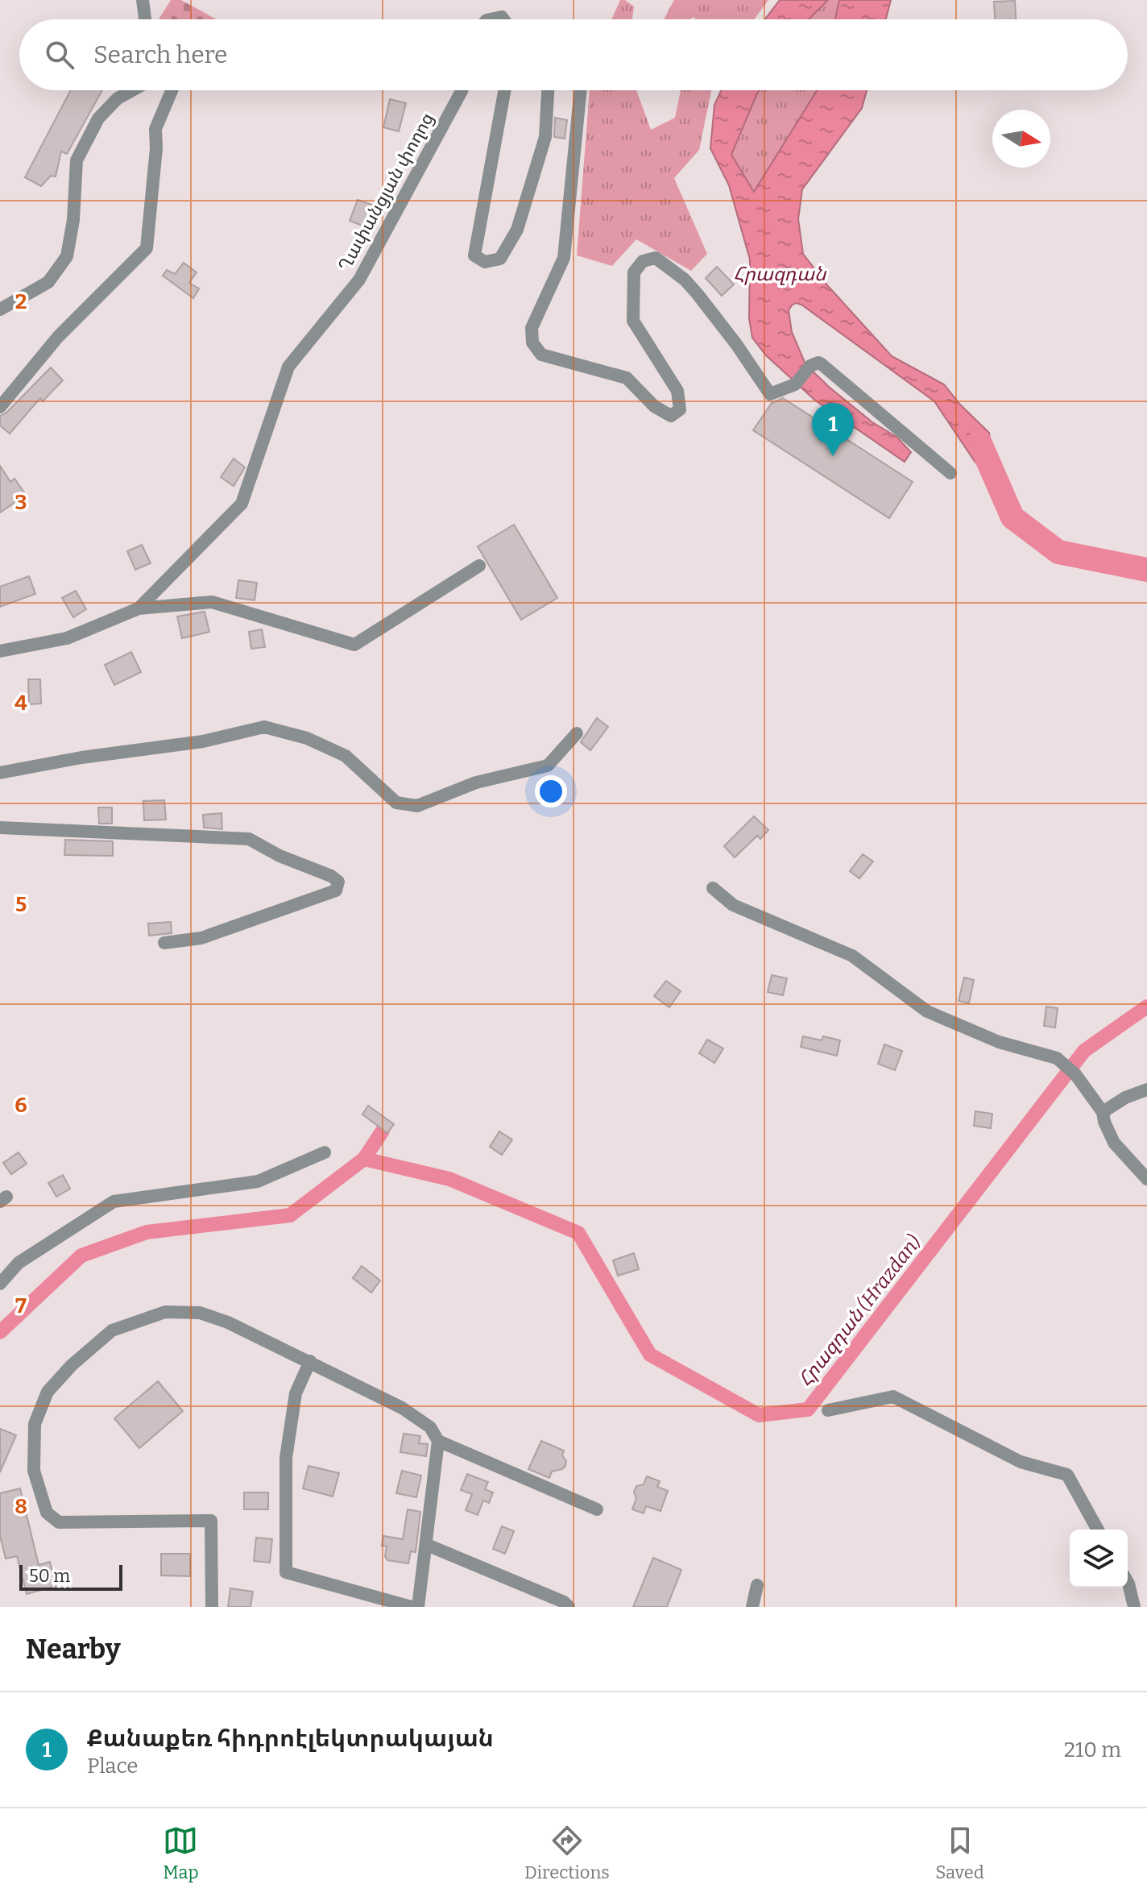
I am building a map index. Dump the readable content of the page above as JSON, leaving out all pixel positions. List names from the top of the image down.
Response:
{
  "streets": {
    "street": ["Ղափանցյան փողոց"]
  },
  "water": ["Հրազդան", "Հրազդան (Hrazdan)"],
  "scale_bar": "50 m",
  "north": "right",
  "page": {
    "search": "Search here",
    "pins": "1",
    "scale": "50 m",
    "heading": "Nearby",
    "list": [
      {
        "mark": "1",
        "name": "Քանաքեռ հիդրոէլեկտրակայան",
        "note": "Place",
        "value": "210 m"
      }
    ],
    "nav": ["Map", "Directions", "Saved"]
  },
  "grid": {
    "rows": [
      "2",
      "3",
      "4",
      "5",
      "6",
      "7",
      "8"
    ]
  }
}
